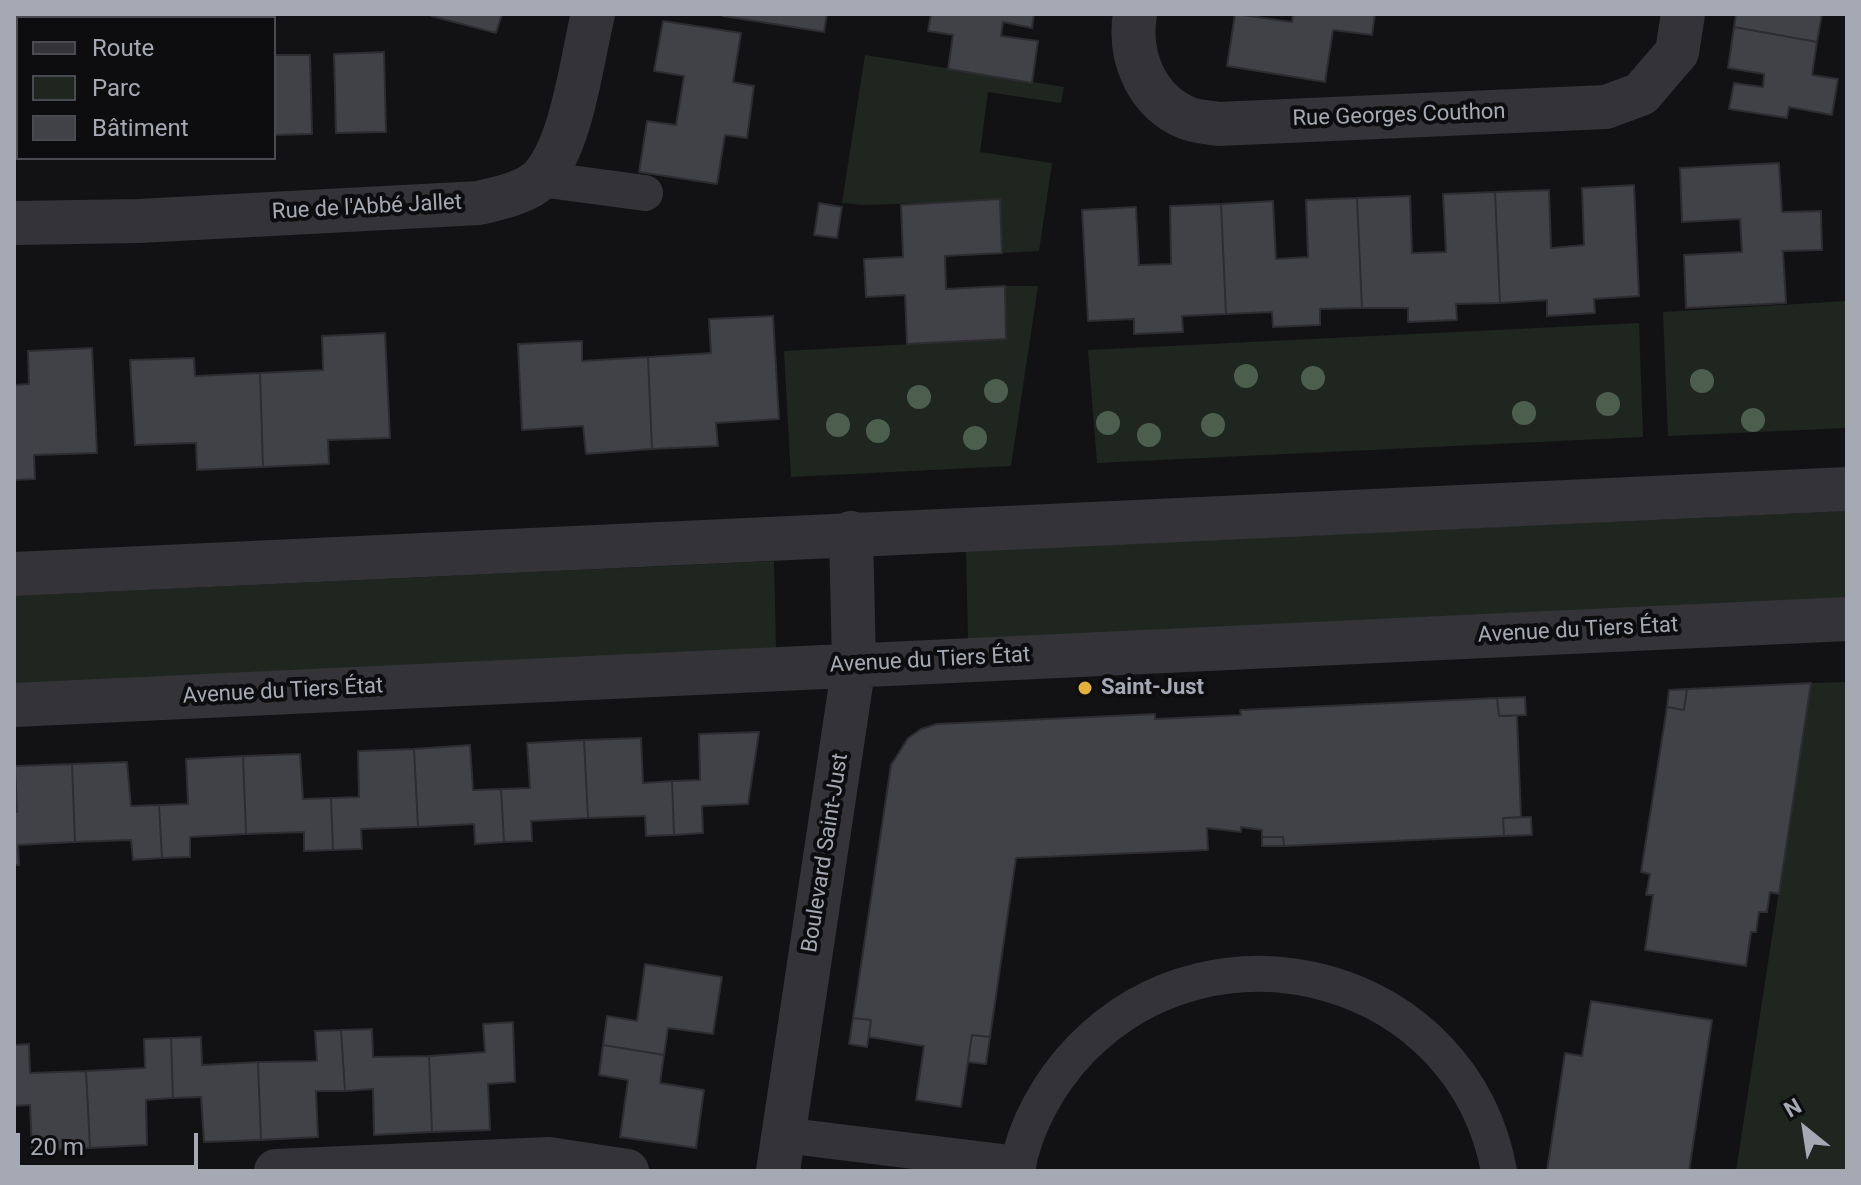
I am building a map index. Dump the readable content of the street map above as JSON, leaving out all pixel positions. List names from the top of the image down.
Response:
{
  "streets": {
    "street": [
      "Rue Georges Couthon",
      "Rue de l'Abbé Jallet",
      "Avenue du Tiers État",
      "Boulevard Saint-Just"
    ]
  },
  "crossings": [
    ["Avenue du Tiers État", "Boulevard Saint-Just"]
  ],
  "places": ["Saint-Just"],
  "legend": ["Route", "Parc", "Bâtiment"],
  "scale_bar": "20 m",
  "north": "top left"
}
